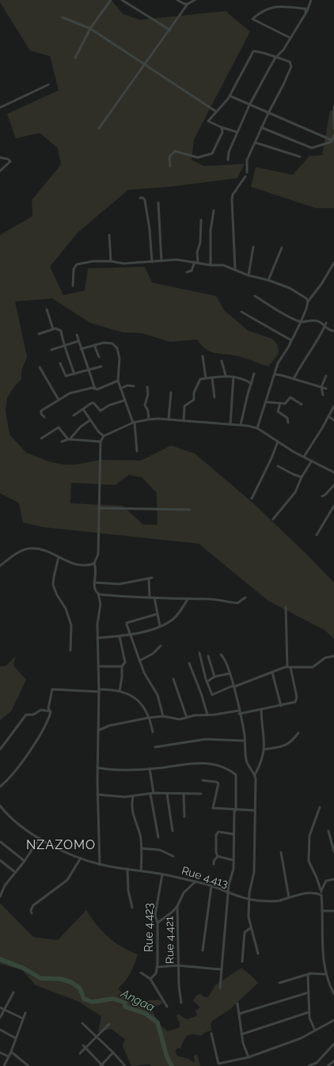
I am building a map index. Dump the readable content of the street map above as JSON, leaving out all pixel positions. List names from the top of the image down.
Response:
{
  "streets": {
    "street": ["Rue 4.413", "Rue 4.423", "Rue 4.421"]
  },
  "crossings": [
    ["Rue 4.413", "Rue 4.423"],
    ["Rue 4.413", "Rue 4.421"]
  ],
  "districts": ["NZAZOMO"],
  "water": ["Angaa"]
}
